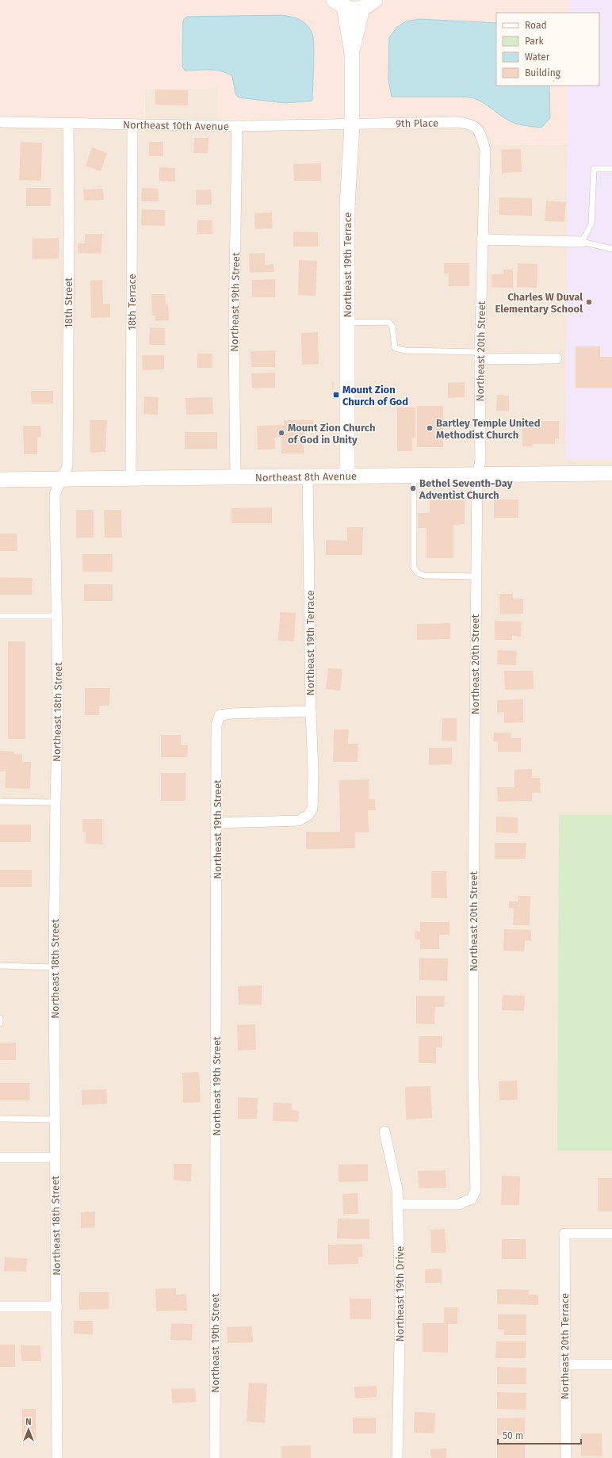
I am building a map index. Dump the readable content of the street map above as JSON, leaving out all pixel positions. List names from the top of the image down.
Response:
{
  "streets": {
    "street": [
      "9th Place",
      "Northeast 10th Avenue",
      "Northeast 19th Terrace",
      "18th Terrace",
      "Northeast 19th Street",
      "18th Street",
      "Northeast 20th Street",
      "Northeast 8th Avenue",
      "Northeast 18th Street",
      "Northeast 19th Drive",
      "Northeast 20th Terrace"
    ]
  },
  "crossings": [
    ["9th Place", "Northeast 10th Avenue"],
    ["9th Place", "Northeast 19th Terrace"],
    ["9th Place", "Northeast 20th Street"],
    ["Northeast 10th Avenue", "Northeast 19th Terrace"],
    ["Northeast 10th Avenue", "18th Terrace"],
    ["Northeast 10th Avenue", "Northeast 19th Street"],
    ["Northeast 10th Avenue", "18th Street"],
    ["Northeast 19th Terrace", "Northeast 19th Street"],
    ["Northeast 19th Terrace", "Northeast 8th Avenue"],
    ["18th Terrace", "Northeast 8th Avenue"],
    ["Northeast 19th Street", "Northeast 8th Avenue"],
    ["18th Street", "Northeast 8th Avenue"],
    ["18th Street", "Northeast 18th Street"],
    ["Northeast 20th Street", "Northeast 8th Avenue"],
    ["Northeast 20th Street", "Northeast 19th Drive"],
    ["Northeast 8th Avenue", "Northeast 18th Street"]
  ],
  "places": {
    "other": [
      "Charles W Duval Elementary School",
      "Bartley Temple United Methodist Church",
      "Mount Zion Church of God in Unity",
      "Bethel Seventh-Day Adventist Church"
    ],
    "transit": ["Mount Zion Church of God"]
  },
  "legend": [
    "Road",
    "Park",
    "Water",
    "Building"
  ],
  "scale_bar": "50 m",
  "north": "top"
}
